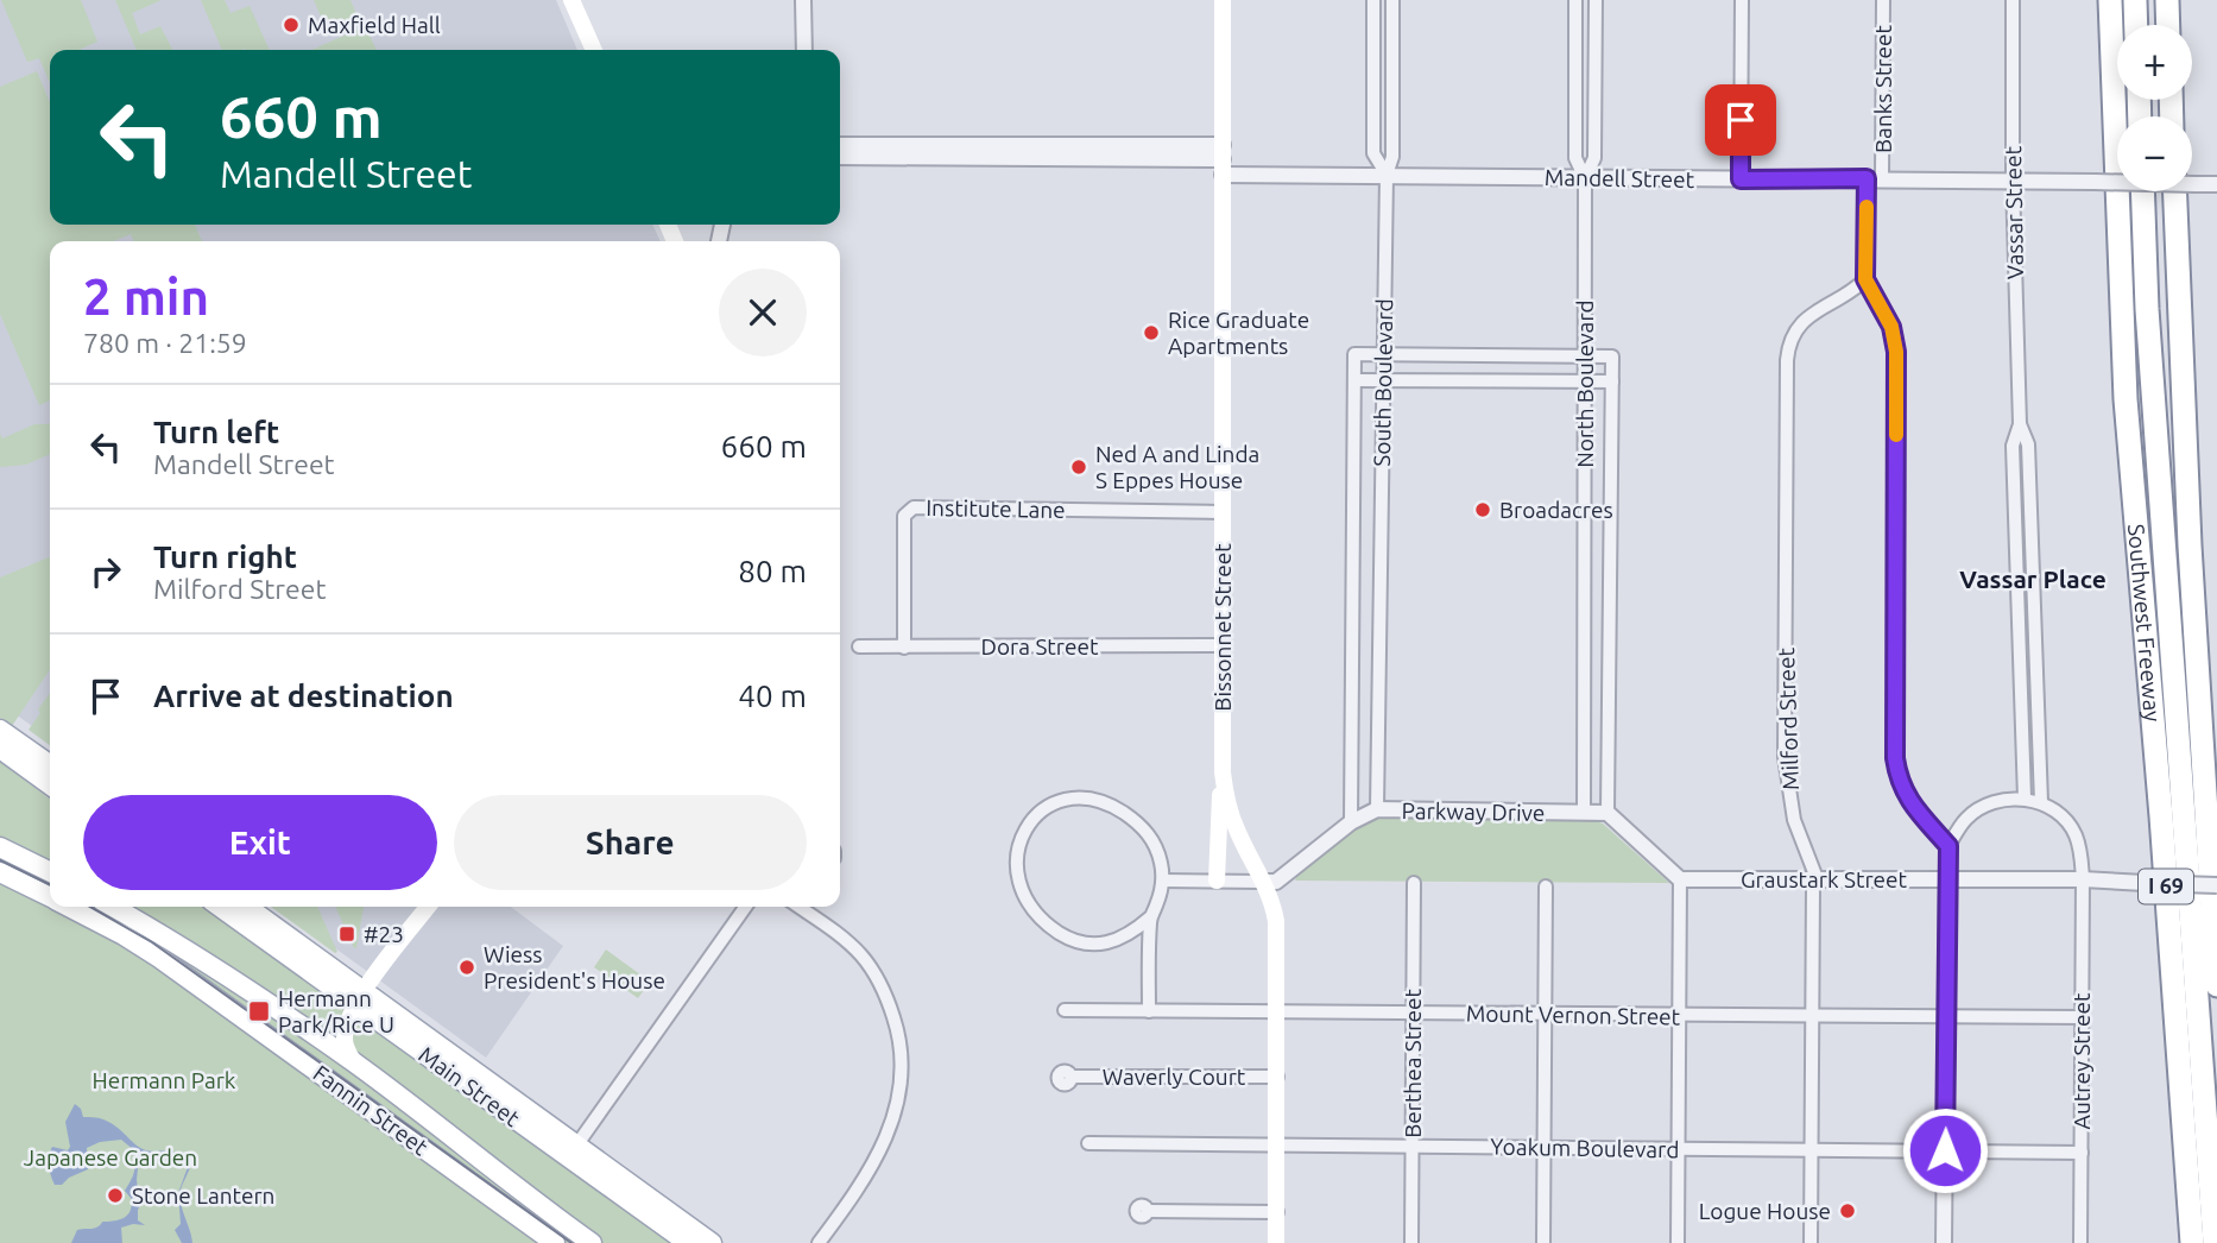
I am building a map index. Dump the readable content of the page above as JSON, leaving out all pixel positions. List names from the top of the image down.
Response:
{
  "streets": {
    "highway": ["Southwest Freeway", "I 69"],
    "main road": ["Bissonnet Street", "Main Street", "Fannin Street"],
    "street": [
      "Banks Street",
      "Mandell Street",
      "Vassar Street",
      "South Boulevard",
      "North Boulevard",
      "Institute Lane",
      "Dora Street",
      "Milford Street",
      "Parkway Drive",
      "Graustark Street",
      "Mount Vernon Street",
      "Autrey Street",
      "Berthea Street",
      "Waverly Court",
      "Yoakum Boulevard"
    ]
  },
  "crossings": [
    ["Banks Street", "Mandell Street"],
    ["Banks Street", "Milford Street"],
    ["Mandell Street", "Vassar Street"],
    ["Mandell Street", "South Boulevard"],
    ["Mandell Street", "North Boulevard"],
    ["Mandell Street", "Bissonnet Street"],
    ["South Boulevard", "Parkway Drive"],
    ["North Boulevard", "Parkway Drive"],
    ["Institute Lane", "Bissonnet Street"],
    ["Institute Lane", "Dora Street"],
    ["Bissonnet Street", "Dora Street"],
    ["Bissonnet Street", "Parkway Drive"],
    ["Bissonnet Street", "Mount Vernon Street"],
    ["Bissonnet Street", "Waverly Court"],
    ["Bissonnet Street", "Yoakum Boulevard"],
    ["Milford Street", "Graustark Street"],
    ["Milford Street", "Mount Vernon Street"],
    ["Milford Street", "Yoakum Boulevard"],
    ["Graustark Street", "Autrey Street"],
    ["Mount Vernon Street", "Autrey Street"],
    ["Mount Vernon Street", "Berthea Street"],
    ["Autrey Street", "Yoakum Boulevard"],
    ["Berthea Street", "Yoakum Boulevard"]
  ],
  "districts": ["Vassar Place"],
  "parks": ["Hermann Park", "Japanese Garden"],
  "places": {
    "other": [
      "Maxfield Hall",
      "Rice Graduate Apartments",
      "Ned A and Linda S Eppes House",
      "Broadacres",
      "Wiess President's House",
      "Stone Lantern",
      "Logue House"
    ],
    "transit": ["#23", "Hermann Park/Rice U"]
  },
  "page": {
    "map_buttons": ["+", "−"],
    "turn": ["660 m", "Mandell Street"],
    "heading": ["2 min", "780 m · 21:59"],
    "list": [
      {
        "name": "Turn left",
        "note": "Mandell Street",
        "value": "660 m"
      },
      {
        "name": "Turn right",
        "note": "Milford Street",
        "value": "80 m"
      },
      {
        "name": "Arrive at destination",
        "value": "40 m"
      }
    ],
    "buttons": ["Exit", "Share"]
  }
}
